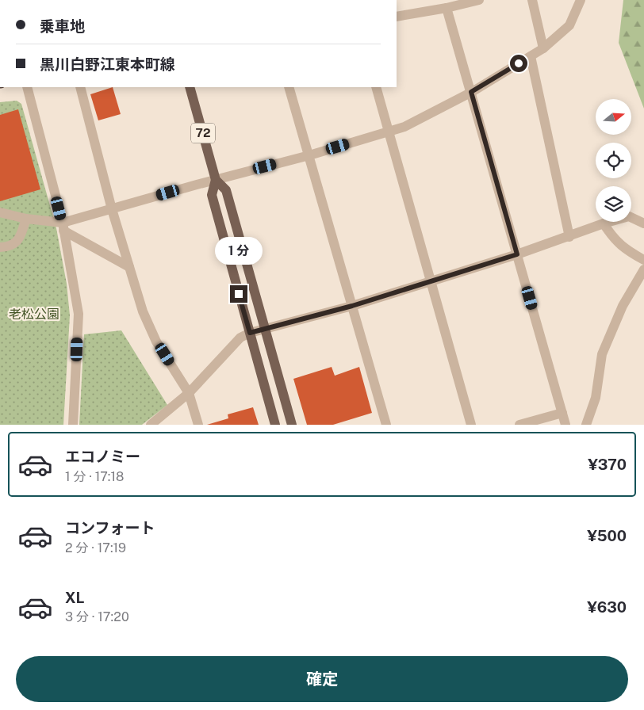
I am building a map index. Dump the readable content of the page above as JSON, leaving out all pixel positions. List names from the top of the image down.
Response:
{
  "streets": {
    "main road": ["72"]
  },
  "parks": ["老松公園"],
  "north": "right",
  "page": {
    "banner": ["乗車地", "黒川白野江東本町線"],
    "bubble": "1 分",
    "list": [
      {
        "name": "エコノミー",
        "note": "1 分 · 17:18",
        "value": "¥370"
      },
      {
        "name": "コンフォート",
        "note": "2 分 · 17:19",
        "value": "¥500"
      },
      {
        "name": "XL",
        "note": "3 分 · 17:20",
        "value": "¥630"
      }
    ],
    "buttons": "確定"
  }
}
